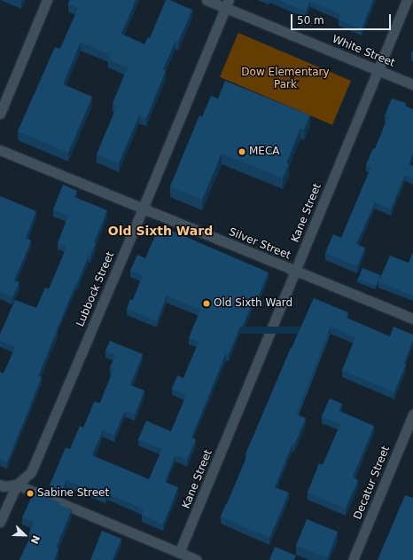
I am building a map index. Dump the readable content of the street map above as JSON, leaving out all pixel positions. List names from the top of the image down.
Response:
{
  "streets": {
    "street": [
      "White Street",
      "Kane Street",
      "Silver Street",
      "Lubbock Street",
      "Decatur Street"
    ]
  },
  "crossings": [
    ["White Street", "Kane Street"],
    ["White Street", "Lubbock Street"],
    ["Kane Street", "Silver Street"],
    ["Silver Street", "Lubbock Street"]
  ],
  "districts": ["Old Sixth Ward"],
  "parks": ["Dow Elementary Park"],
  "places": ["MECA", "Old Sixth Ward", "Sabine Street"],
  "scale_bar": "50 m",
  "north": "bottom right"
}
